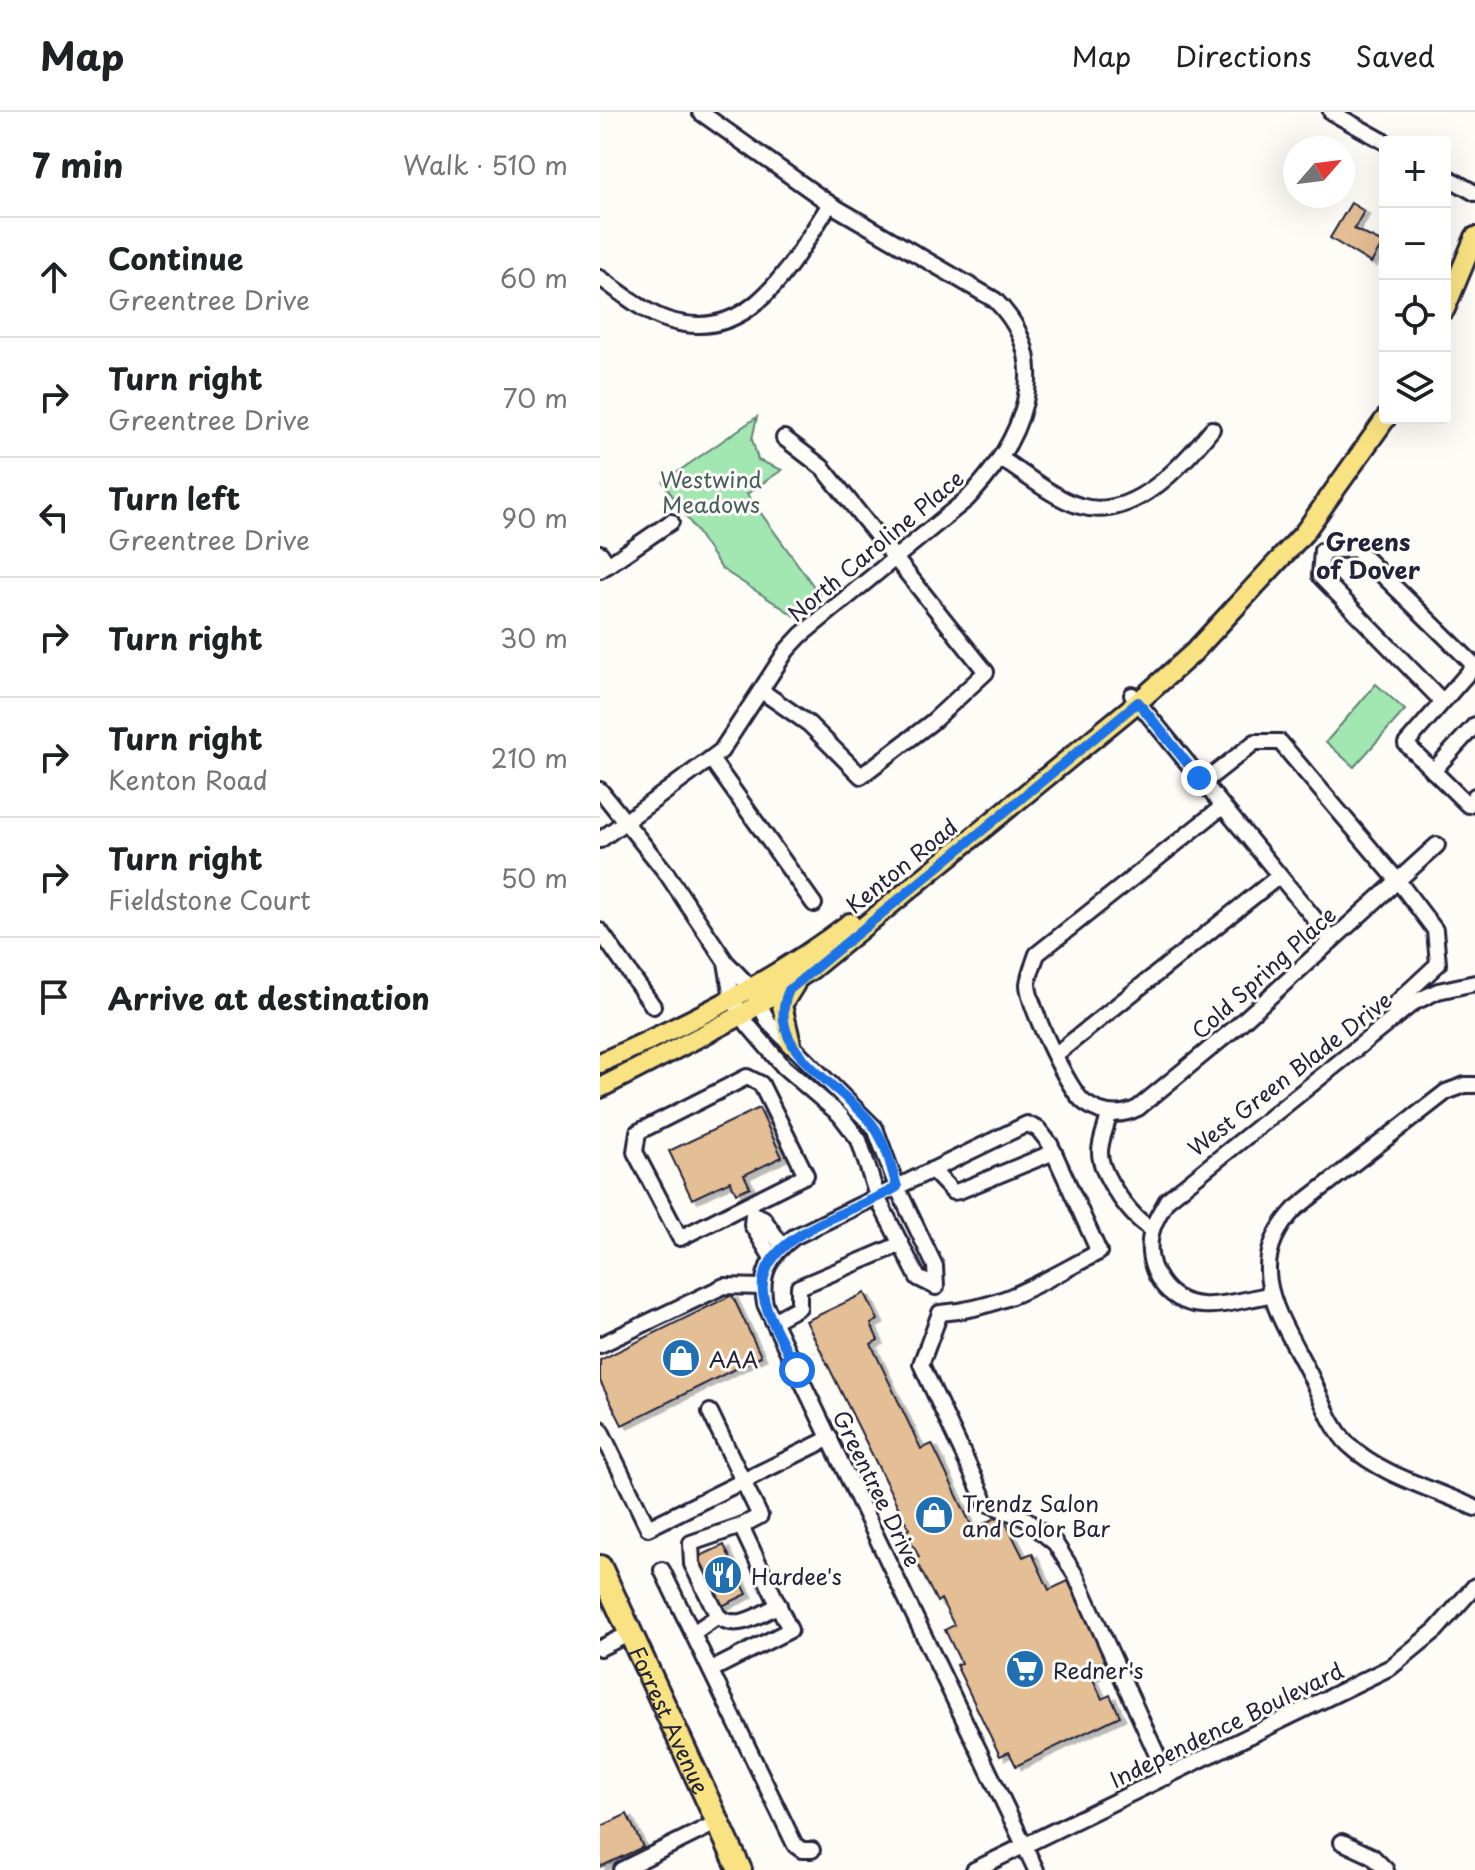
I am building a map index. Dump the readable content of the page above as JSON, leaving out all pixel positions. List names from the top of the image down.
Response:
{
  "streets": {
    "highway": ["Forrest Avenue"],
    "main road": ["Kenton Road"],
    "street": [
      "North Caroline Place",
      "Cold Spring Place",
      "West Green Blade Drive",
      "Greentree Drive",
      "Independence Boulevard"
    ]
  },
  "crossings": [
    ["Greentree Drive", "Independence Boulevard"]
  ],
  "districts": ["Greens of Dover"],
  "parks": ["Westwind Meadows"],
  "places": {
    "shop": ["AAA", "Trendz Salon and Color Bar"],
    "restaurant": ["Hardee's"],
    "supermarket": ["Redner's"]
  },
  "north": "top right",
  "page": {
    "header": "Map",
    "nav": ["Map", "Directions", "Saved"],
    "heading": ["7 min", "Walk · 510 m"],
    "map_buttons": ["+", "−"],
    "list": [
      ["Continue", "Greentree Drive", "60 m"],
      ["Turn right", "Greentree Drive", "70 m"],
      ["Turn left", "Greentree Drive", "90 m"],
      ["Turn right", "30 m"],
      ["Turn right", "Kenton Road", "210 m"],
      ["Turn right", "Fieldstone Court", "50 m"],
      "Arrive at destination"
    ]
  }
}
